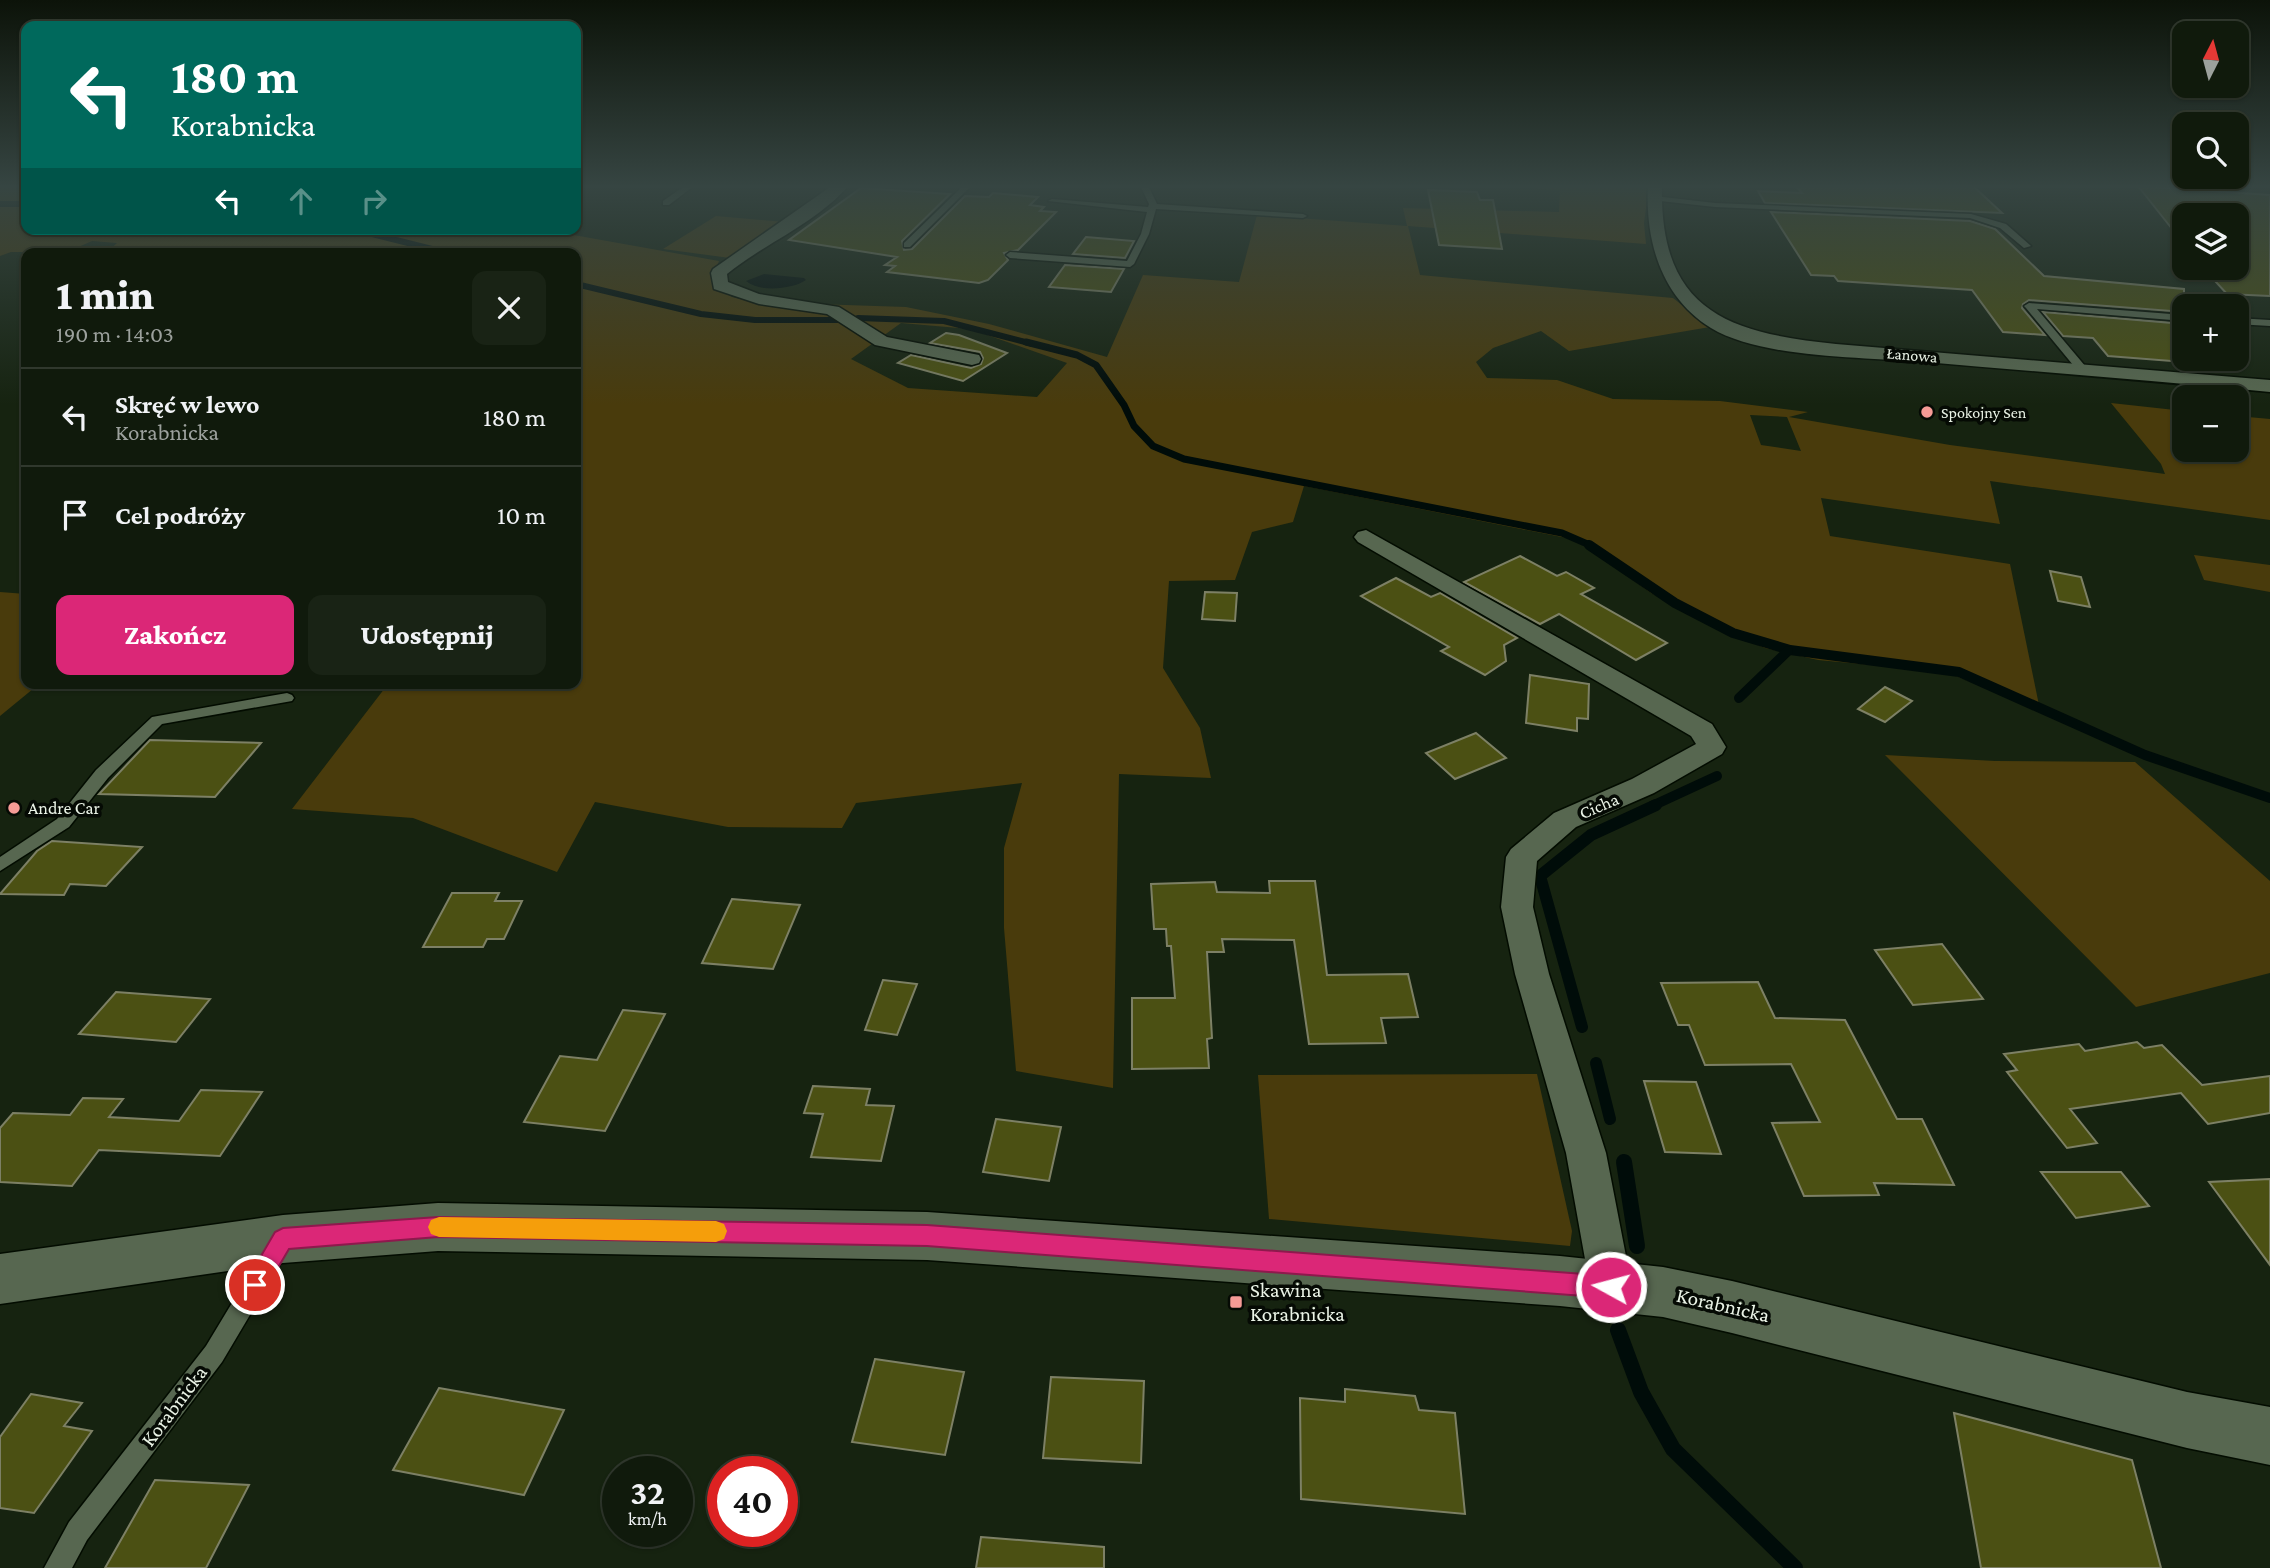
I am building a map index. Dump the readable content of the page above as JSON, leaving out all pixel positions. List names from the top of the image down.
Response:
{
  "streets": {
    "street": ["Łanowa", "Cicha", "Korabnicka"]
  },
  "crossings": [
    ["Cicha", "Korabnicka"]
  ],
  "places": {
    "other": ["Spokojny Sen", "Andre Car"],
    "transit": ["Skawina Korabnicka"]
  },
  "north": "top",
  "page": {
    "map_buttons": ["+", "−"],
    "turn": ["180 m", "Korabnicka"],
    "heading": ["1 min", "190 m · 14:03"],
    "list": [
      {
        "name": "Skręć w lewo",
        "note": "Korabnicka",
        "value": "180 m"
      },
      {
        "name": "Cel podróży",
        "value": "10 m"
      }
    ],
    "buttons": ["Zakończ", "Udostępnij"],
    "speed": "32 km/h",
    "limit": "40"
  }
}
